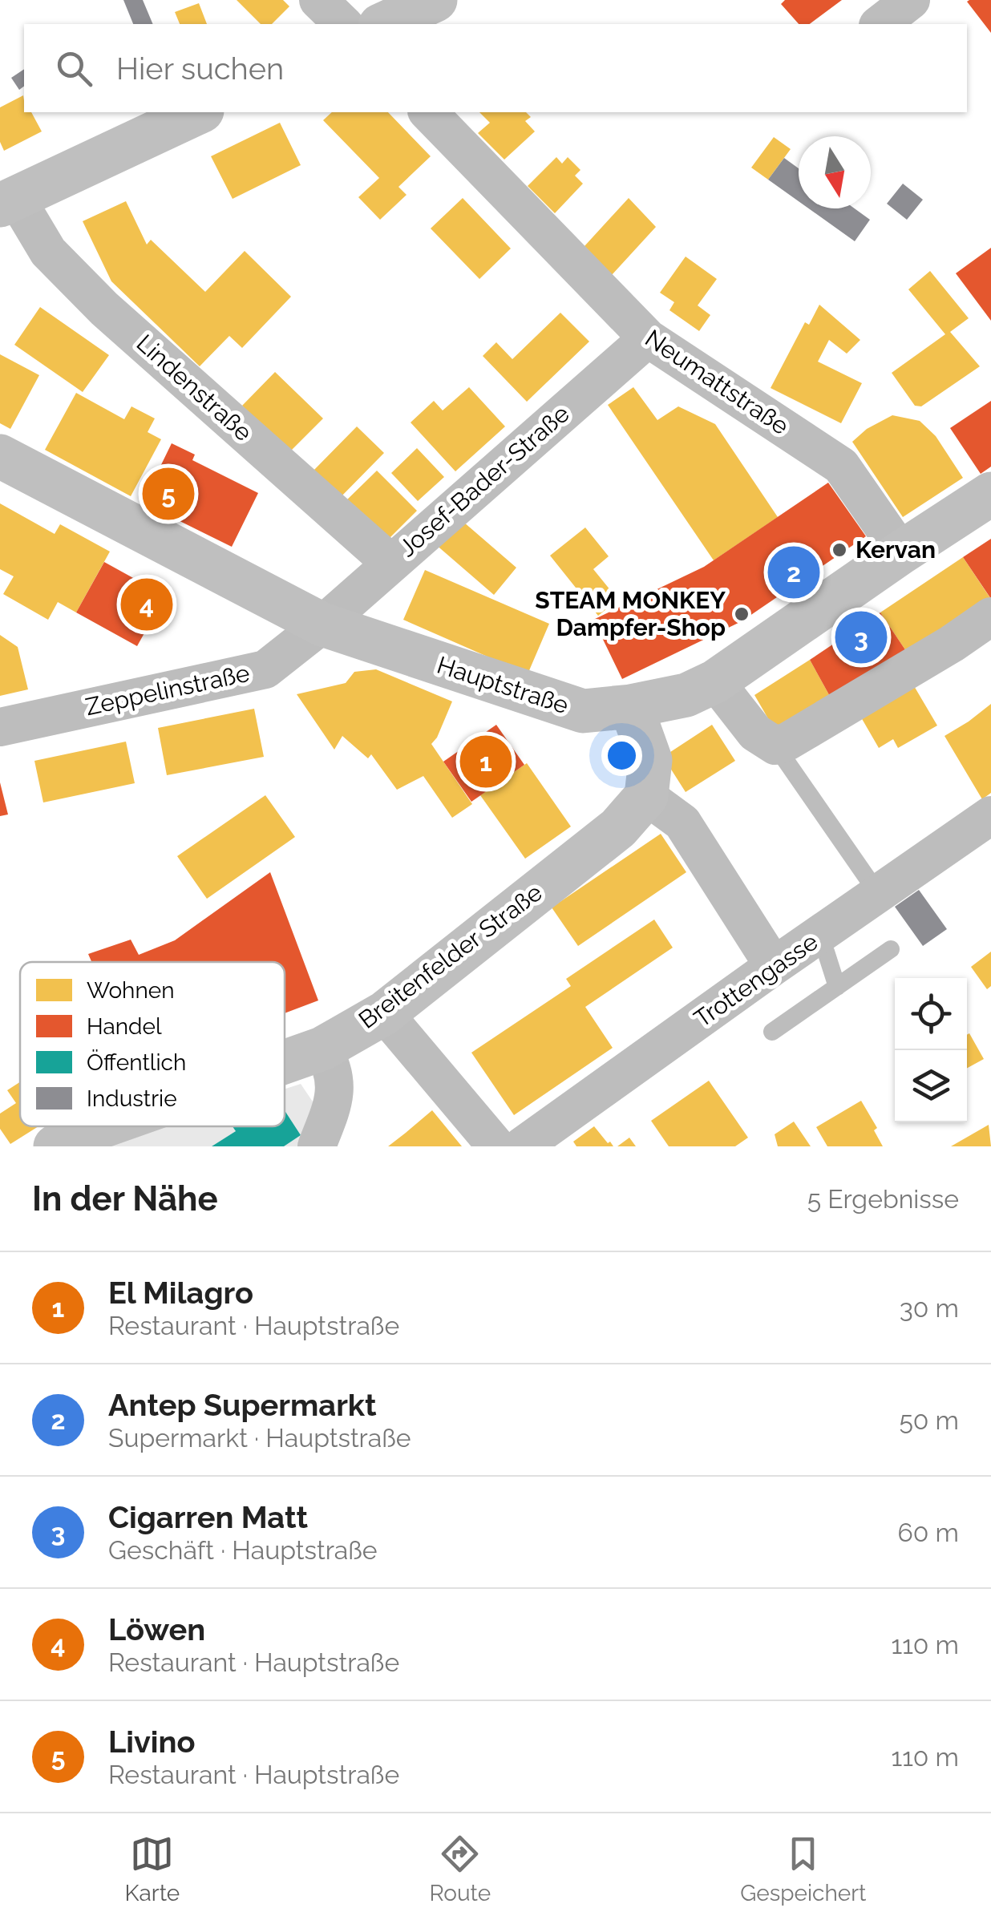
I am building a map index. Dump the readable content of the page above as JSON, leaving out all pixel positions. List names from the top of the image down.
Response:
{
  "streets": {
    "street": [
      "Neumattstraße",
      "Lindenstraße",
      "Josef-Bader-Straße",
      "Hauptstraße",
      "Zeppelinstraße",
      "Breitenfelder Straße",
      "Trottengasse"
    ]
  },
  "crossings": [
    ["Neumattstraße", "Josef-Bader-Straße"],
    ["Neumattstraße", "Hauptstraße"],
    ["Lindenstraße", "Josef-Bader-Straße"],
    ["Josef-Bader-Straße", "Hauptstraße"],
    ["Josef-Bader-Straße", "Zeppelinstraße"],
    ["Hauptstraße", "Zeppelinstraße"]
  ],
  "places": ["Kervan", "STEAM MONKEY Dampfer-Shop"],
  "legend": [
    "Wohnen",
    "Handel",
    "Öffentlich",
    "Industrie"
  ],
  "north": "bottom",
  "page": {
    "search": "Hier suchen",
    "pins": [
      "5",
      "2",
      "4",
      "3",
      "1"
    ],
    "heading": ["In der Nähe", "5 Ergebnisse"],
    "list": [
      {
        "mark": "1",
        "name": "El Milagro",
        "note": "Restaurant · Hauptstraße",
        "value": "30 m"
      },
      {
        "mark": "2",
        "name": "Antep Supermarkt",
        "note": "Supermarkt · Hauptstraße",
        "value": "50 m"
      },
      {
        "mark": "3",
        "name": "Cigarren Matt",
        "note": "Geschäft · Hauptstraße",
        "value": "60 m"
      },
      {
        "mark": "4",
        "name": "Löwen",
        "note": "Restaurant · Hauptstraße",
        "value": "110 m"
      },
      {
        "mark": "5",
        "name": "Livino",
        "note": "Restaurant · Hauptstraße",
        "value": "110 m"
      }
    ],
    "nav": ["Karte", "Route", "Gespeichert"]
  }
}
